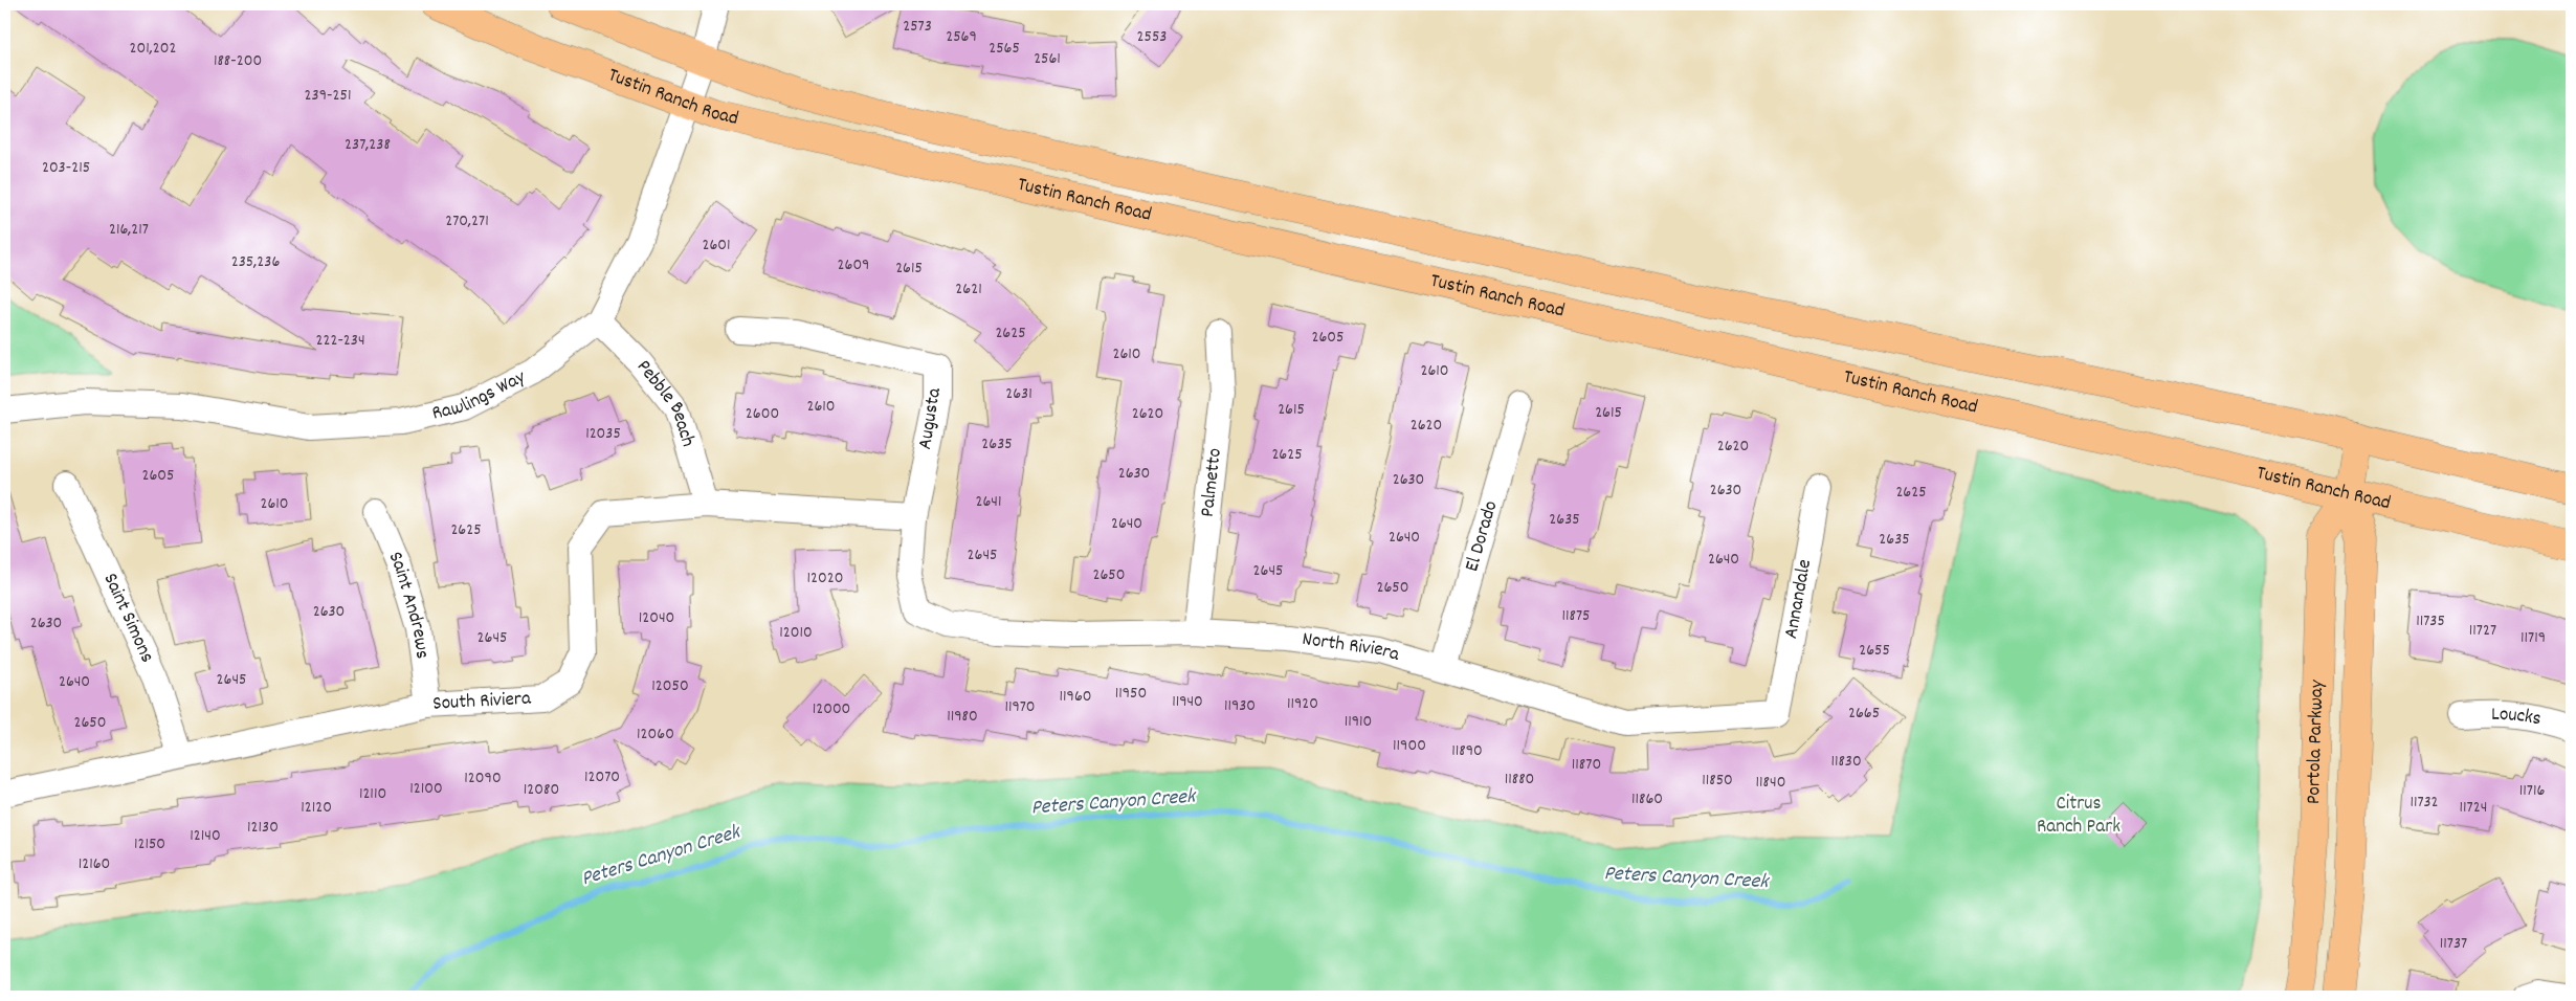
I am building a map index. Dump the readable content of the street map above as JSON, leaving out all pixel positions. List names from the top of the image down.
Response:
{
  "streets": {
    "main road": ["Tustin Ranch Road", "Portola Parkway"],
    "street": [
      "Rawlings Way",
      "Pebble Beach",
      "Augusta",
      "Palmetto",
      "El Dorado",
      "Annandale",
      "Saint Andrews",
      "Saint Simons",
      "North Riviera",
      "South Riviera",
      "Loucks"
    ]
  },
  "crossings": [
    ["Tustin Ranch Road", "Rawlings Way"],
    ["Tustin Ranch Road", "Portola Parkway"],
    ["Rawlings Way", "Pebble Beach"],
    ["Pebble Beach", "South Riviera"],
    ["Augusta", "North Riviera"],
    ["Augusta", "South Riviera"],
    ["Palmetto", "North Riviera"],
    ["El Dorado", "North Riviera"],
    ["Annandale", "North Riviera"],
    ["Saint Andrews", "South Riviera"],
    ["Saint Simons", "South Riviera"]
  ],
  "water": ["Peters Canyon Creek"],
  "parks": ["Citrus Ranch Park"],
  "house_numbers": [
    "2573",
    "2569",
    "2553",
    "201,202",
    "2565",
    "2561",
    "188-200",
    "239-251",
    "237,238",
    "203-215",
    "270,271",
    "216,217",
    "2601",
    "235,236",
    "2609",
    "2615",
    "2621",
    "2625",
    "2605",
    "222-234",
    "2610",
    "2610",
    "2631",
    "2610",
    "2615",
    "2615",
    "2600",
    "2620",
    "2620",
    "12035",
    "2635",
    "2620",
    "2625",
    "2630",
    "2605",
    "2630",
    "2630",
    "2625",
    "2641",
    "2610",
    "2635",
    "2640",
    "2625",
    "2640",
    "2635",
    "2645",
    "2640",
    "2645",
    "2650",
    "12020",
    "2650",
    "2630",
    "11875",
    "12040",
    "11735",
    "2630",
    "11727",
    "12010",
    "2645",
    "11719",
    "2655",
    "2645",
    "2640",
    "12050",
    "11950",
    "11960",
    "11940",
    "11920",
    "11930",
    "11970",
    "12000",
    "2665",
    "11980",
    "11910",
    "2650",
    "12060",
    "11900",
    "11890",
    "11830",
    "11870",
    "12070",
    "12090",
    "11880",
    "11850",
    "11840",
    "12100",
    "12080",
    "11716",
    "12110",
    "11860",
    "11732",
    "12120",
    "11724",
    "12130",
    "12140",
    "12150",
    "12160",
    "11737"
  ]
}
